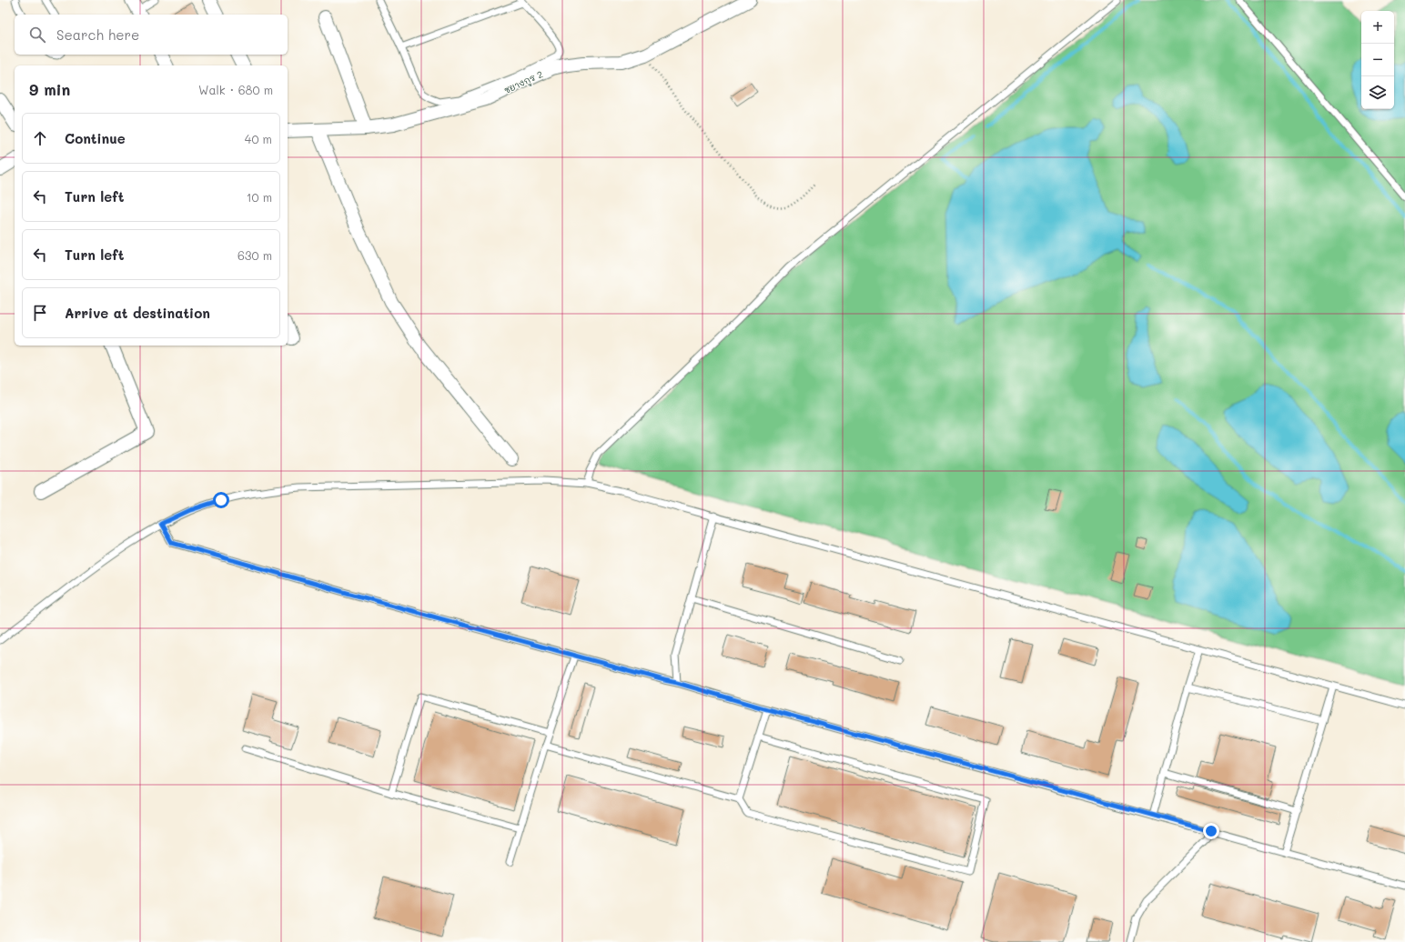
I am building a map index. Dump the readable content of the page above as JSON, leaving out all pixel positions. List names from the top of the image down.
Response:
{
  "streets": {
    "street": ["ชยางกูร 2"]
  },
  "page": {
    "map_buttons": ["+", "−"],
    "search": "Search here",
    "heading": ["9 min", "Walk · 680 m"],
    "list": [
      ["Continue", "40 m"],
      ["Turn left", "10 m"],
      ["Turn left", "630 m"],
      "Arrive at destination"
    ]
  }
}
